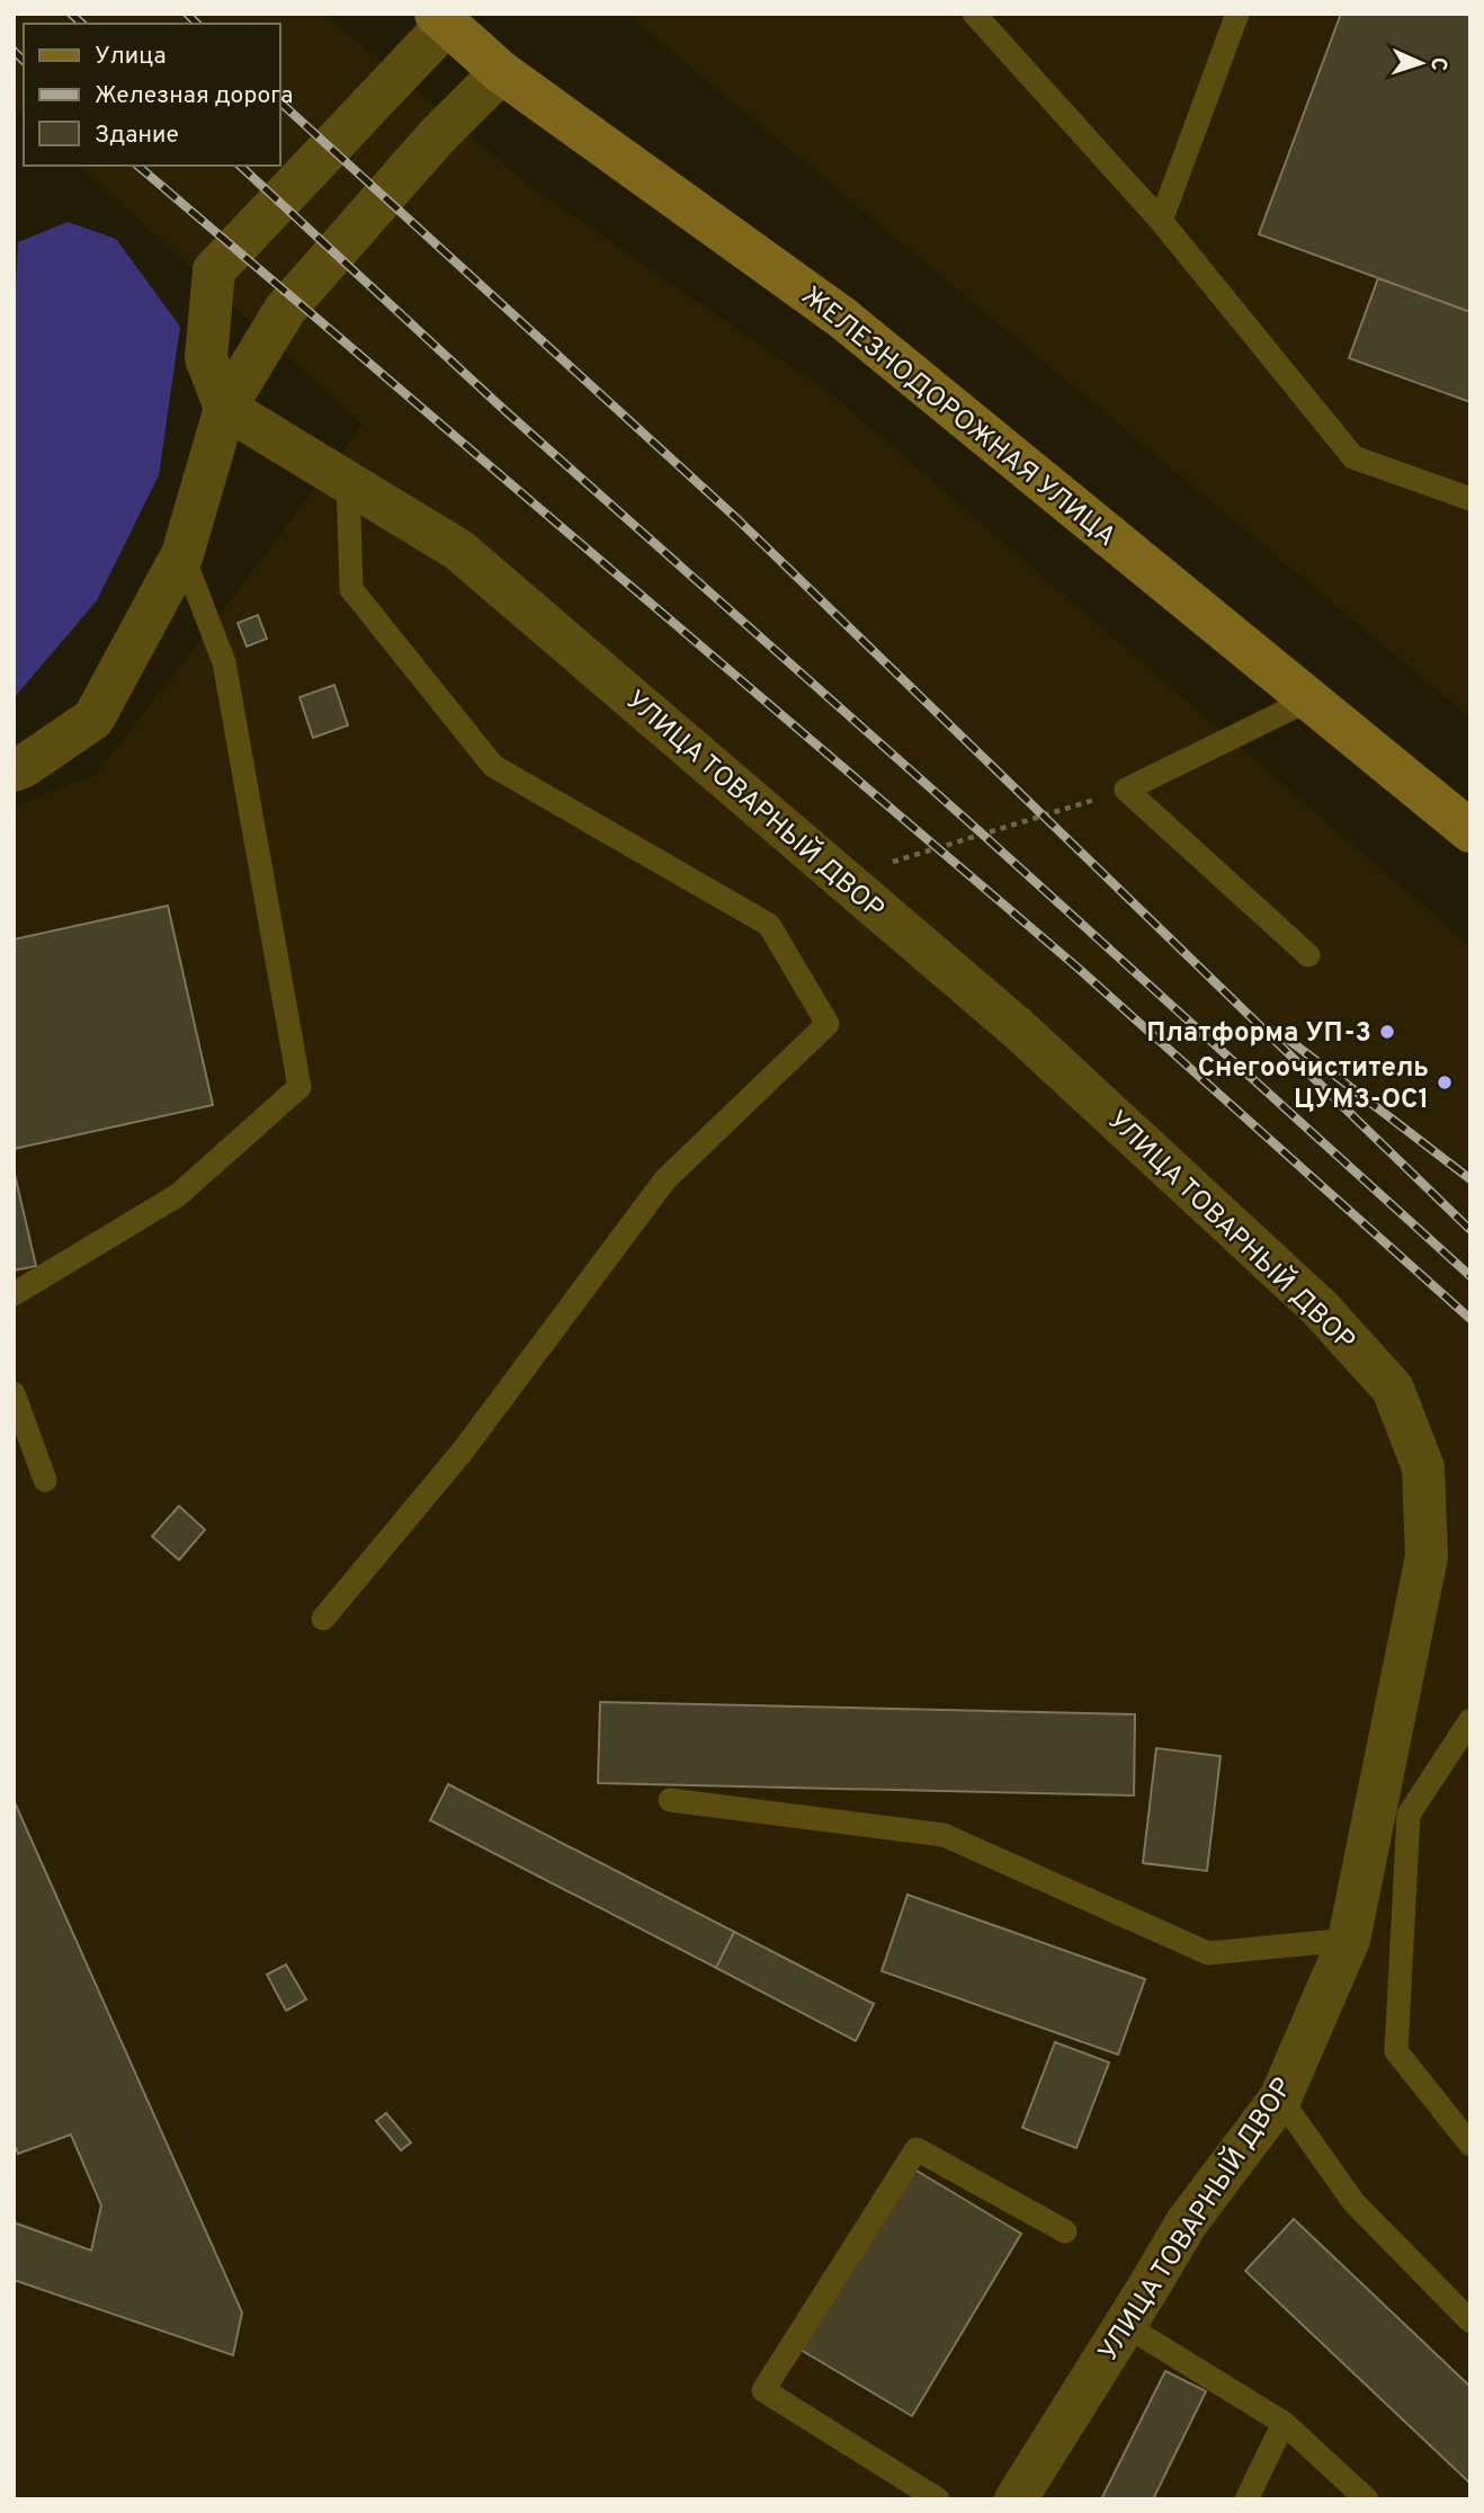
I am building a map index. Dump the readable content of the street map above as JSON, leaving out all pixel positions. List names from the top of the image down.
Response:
{
  "streets": {
    "main road": ["ЖЕЛЕЗНОДОРОЖНАЯ УЛИЦА"],
    "street": ["УЛИЦА ТОВАРНЫЙ ДВОР"]
  },
  "places": ["Платформа УП-3", "Снегоочиститель ЦУМ3-ОС1"],
  "legend": ["Улица", "Железная дорога", "Здание"],
  "north": "right"
}
